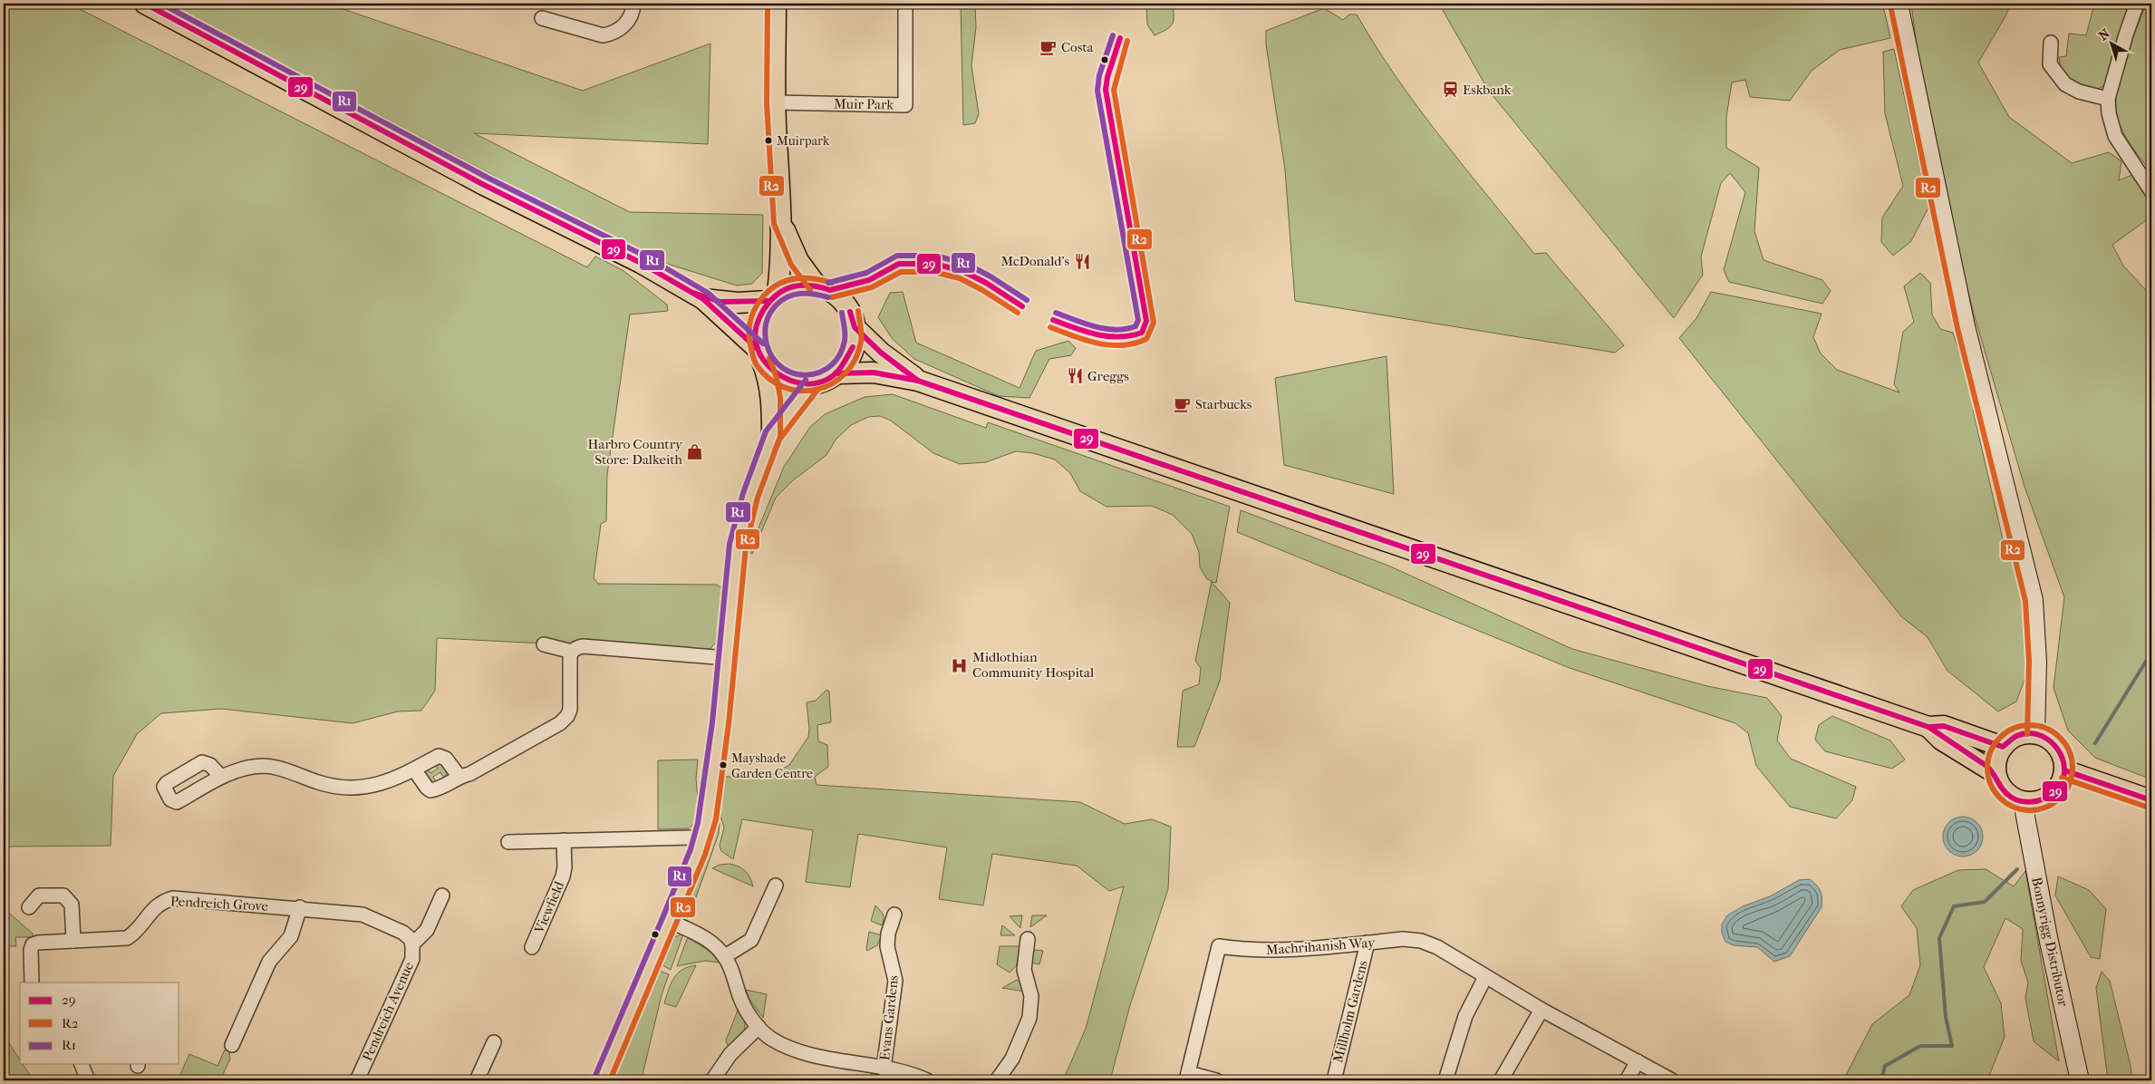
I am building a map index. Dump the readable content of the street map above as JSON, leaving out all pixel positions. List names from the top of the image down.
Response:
{
  "streets": {
    "main road": ["Bonnyrigg Distributor"],
    "street": [
      "Muir Park",
      "Pendreich Grove",
      "Viewfield",
      "Machrihanish Way",
      "Pendreich Avenue",
      "Millholm Gardens",
      "Evans Gardens"
    ]
  },
  "crossings": [
    ["Pendreich Grove", "Pendreich Avenue"],
    ["Machrihanish Way", "Millholm Gardens"]
  ],
  "places": {
    "cafe": ["Costa", "Starbucks"],
    "station": ["Eskbank"],
    "other": ["Muirpark", "Mayshade Garden Centre"],
    "restaurant": ["McDonald's", "Greggs"],
    "shop": ["Harbro Country Store: Dalkeith"],
    "hospital": ["Midlothian Community Hospital"]
  },
  "lines": ["transit line 29", "transit line R2", "transit line R1"],
  "legend": ["29", "R2", "R1"],
  "north": "top left"
}
